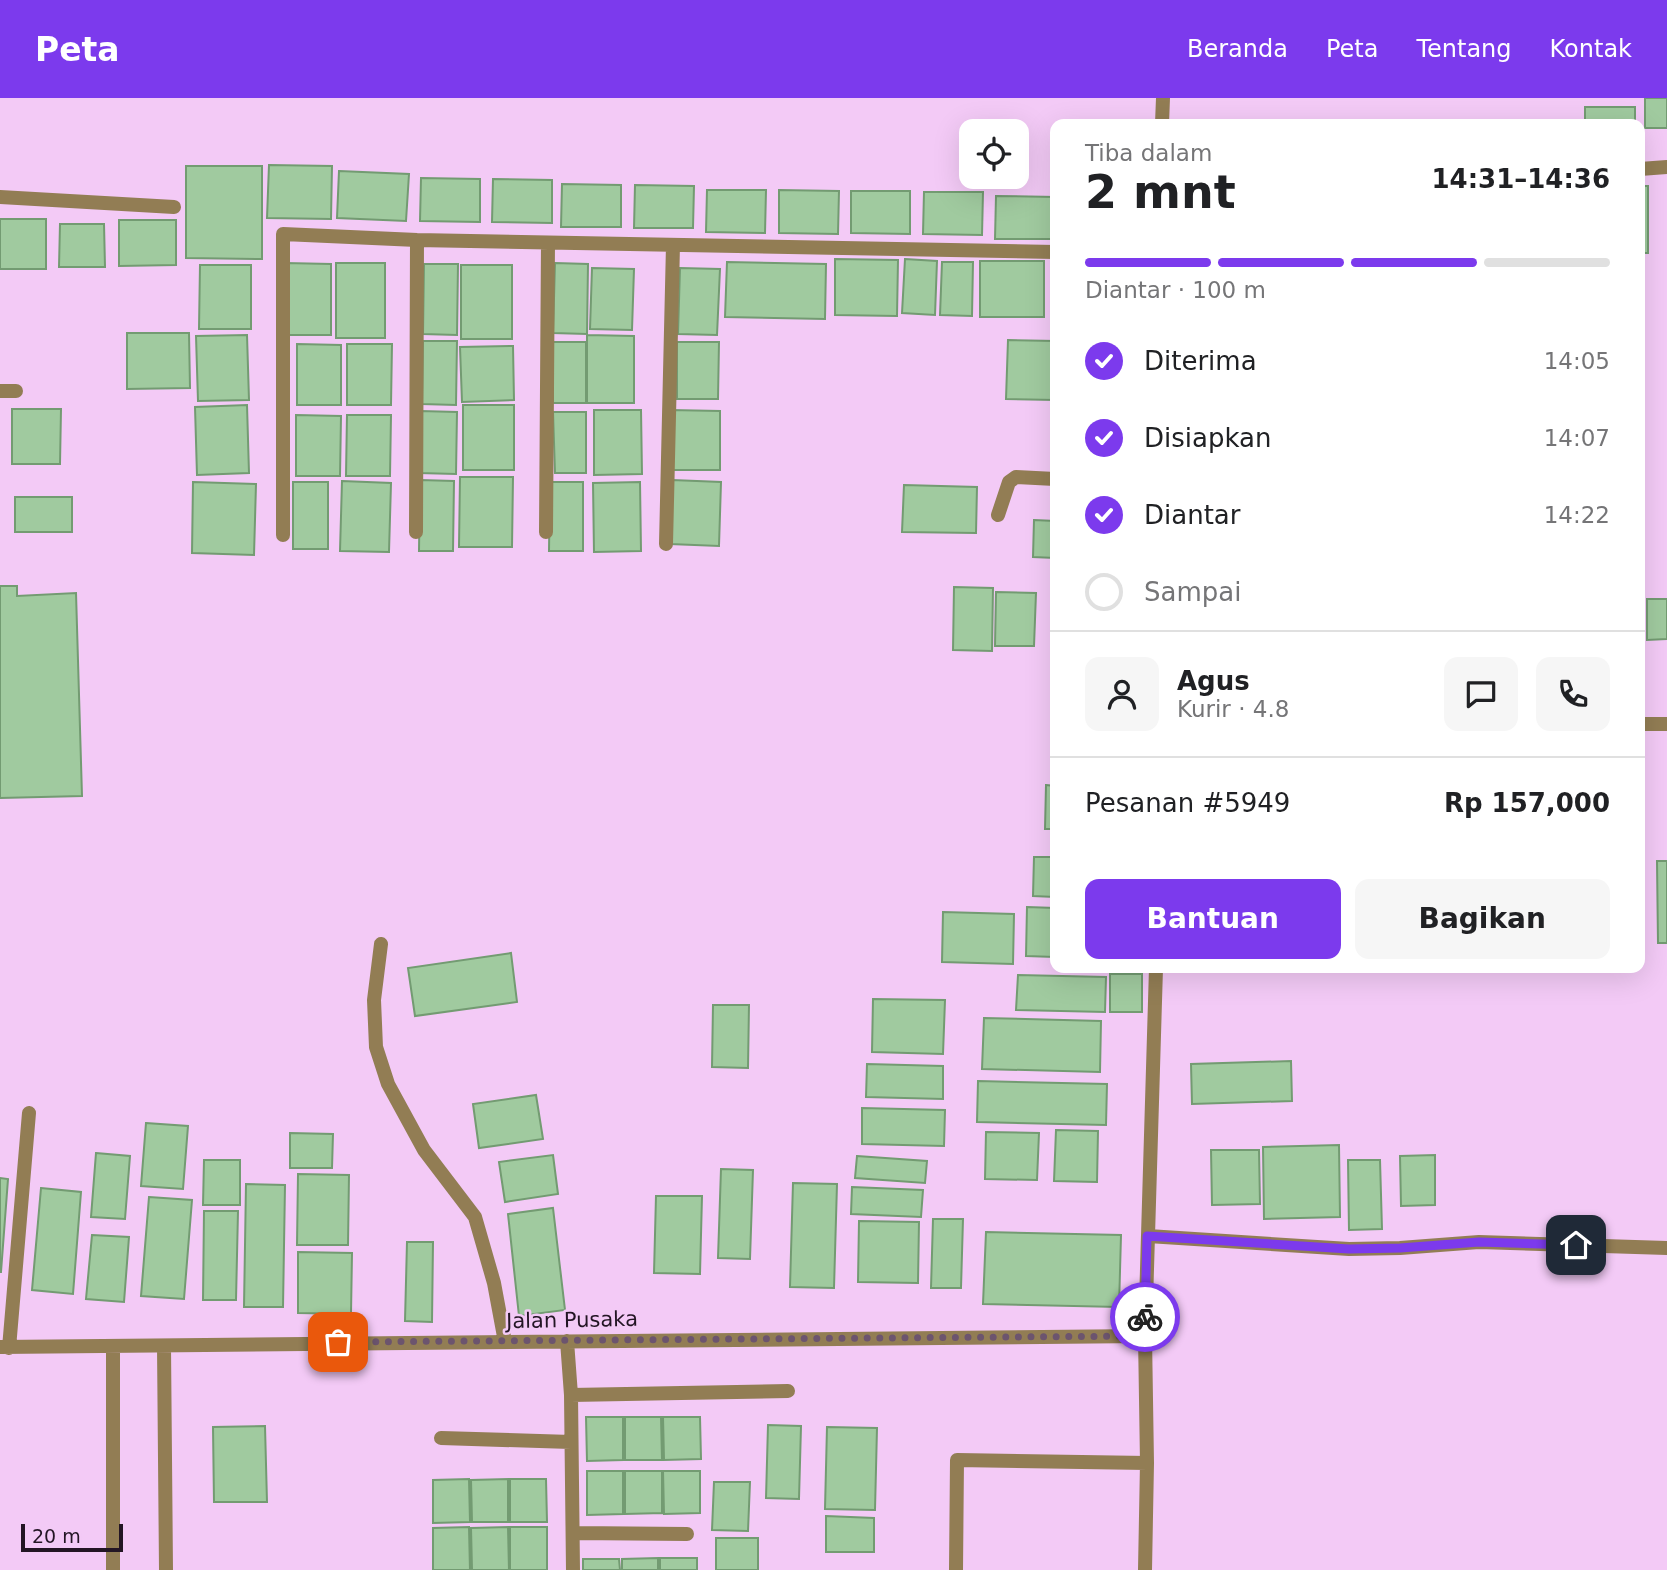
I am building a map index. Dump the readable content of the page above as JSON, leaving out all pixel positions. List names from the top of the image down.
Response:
{
  "streets": {
    "street": ["Jalan Pusaka"]
  },
  "scale_bar": "20 m",
  "page": {
    "header": "Peta",
    "nav": [
      "Beranda",
      "Peta",
      "Tentang",
      "Kontak"
    ],
    "heading": ["2 mnt", "Tiba dalam", "14:31–14:36"],
    "panel": [
      "Agus",
      "Kurir · 4.8",
      "Pesanan #5949",
      "Rp 157,000"
    ],
    "bar": "Diantar · 100 m",
    "list": [
      ["Diterima", "14:05"],
      ["Disiapkan", "14:07"],
      ["Diantar", "14:22"],
      "Sampai"
    ],
    "buttons": ["Bantuan", "Bagikan"],
    "scale": "20 m"
  }
}
